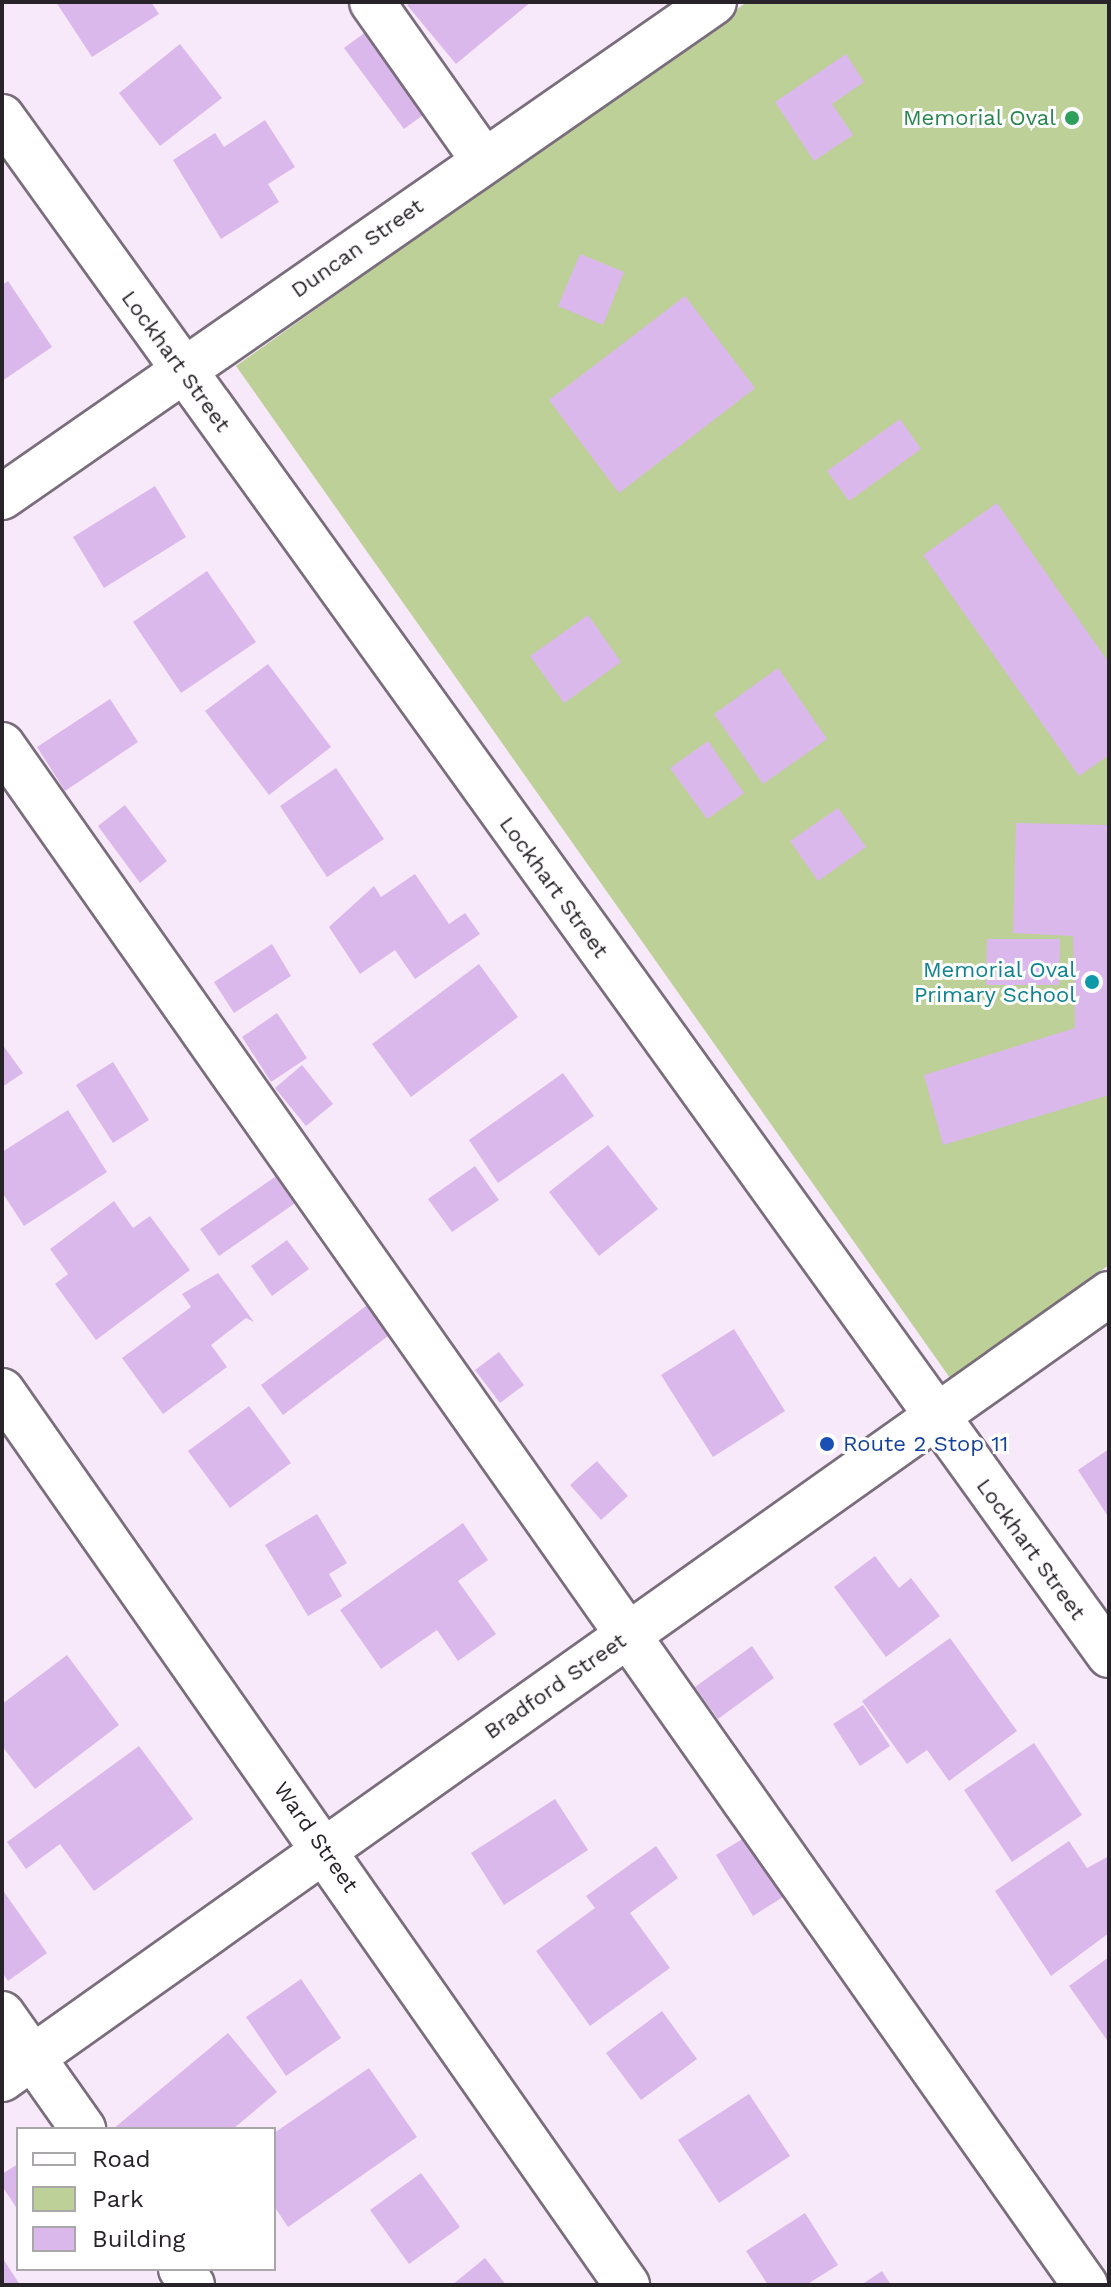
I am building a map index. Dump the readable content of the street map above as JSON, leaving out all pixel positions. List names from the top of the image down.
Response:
{
  "streets": {
    "street": [
      "Duncan Street",
      "Lockhart Street",
      "Bradford Street",
      "Ward Street"
    ]
  },
  "crossings": [
    ["Duncan Street", "Lockhart Street"],
    ["Lockhart Street", "Bradford Street"],
    ["Bradford Street", "Ward Street"]
  ],
  "places": ["Memorial Oval", "Memorial Oval Primary School", "Route 2 Stop 11"],
  "legend": ["Road", "Park", "Building"]
}
